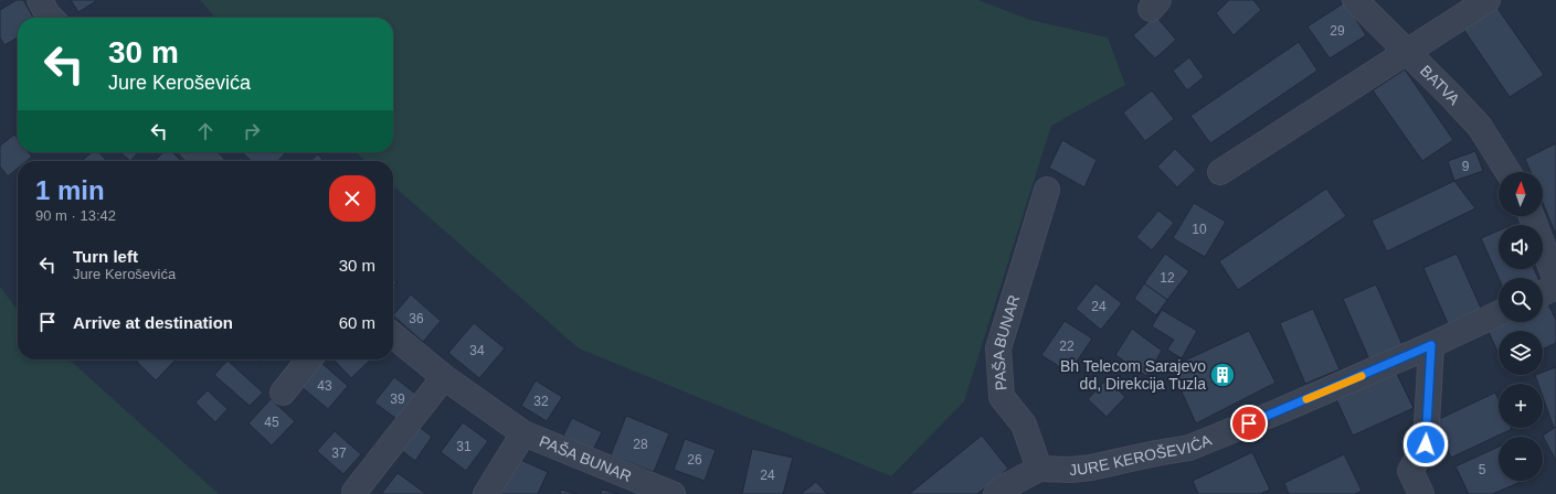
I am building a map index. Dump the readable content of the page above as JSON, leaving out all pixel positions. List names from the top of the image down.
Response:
{
  "streets": {
    "street": ["BATVA", "PAŠA BUNAR", "JURE KEROŠEVIĆA"]
  },
  "crossings": [
    ["PAŠA BUNAR", "JURE KEROŠEVIĆA"]
  ],
  "places": {
    "building": ["Bh Telecom Sarajevo dd, Direkcija Tuzla"]
  },
  "house_numbers": [
    "29",
    "9",
    "10",
    "12",
    "24",
    "36",
    "22",
    "34",
    "43",
    "39",
    "32",
    "45",
    "28",
    "31",
    "37",
    "26",
    "5",
    "24"
  ],
  "north": "top",
  "page": {
    "turn": ["30 m", "Jure Keroševića"],
    "heading": ["1 min", "90 m · 13:42"],
    "map_buttons": ["+", "−"],
    "list": [
      {
        "name": "Turn left",
        "note": "Jure Keroševića",
        "value": "30 m"
      },
      {
        "name": "Arrive at destination",
        "value": "60 m"
      }
    ]
  }
}
